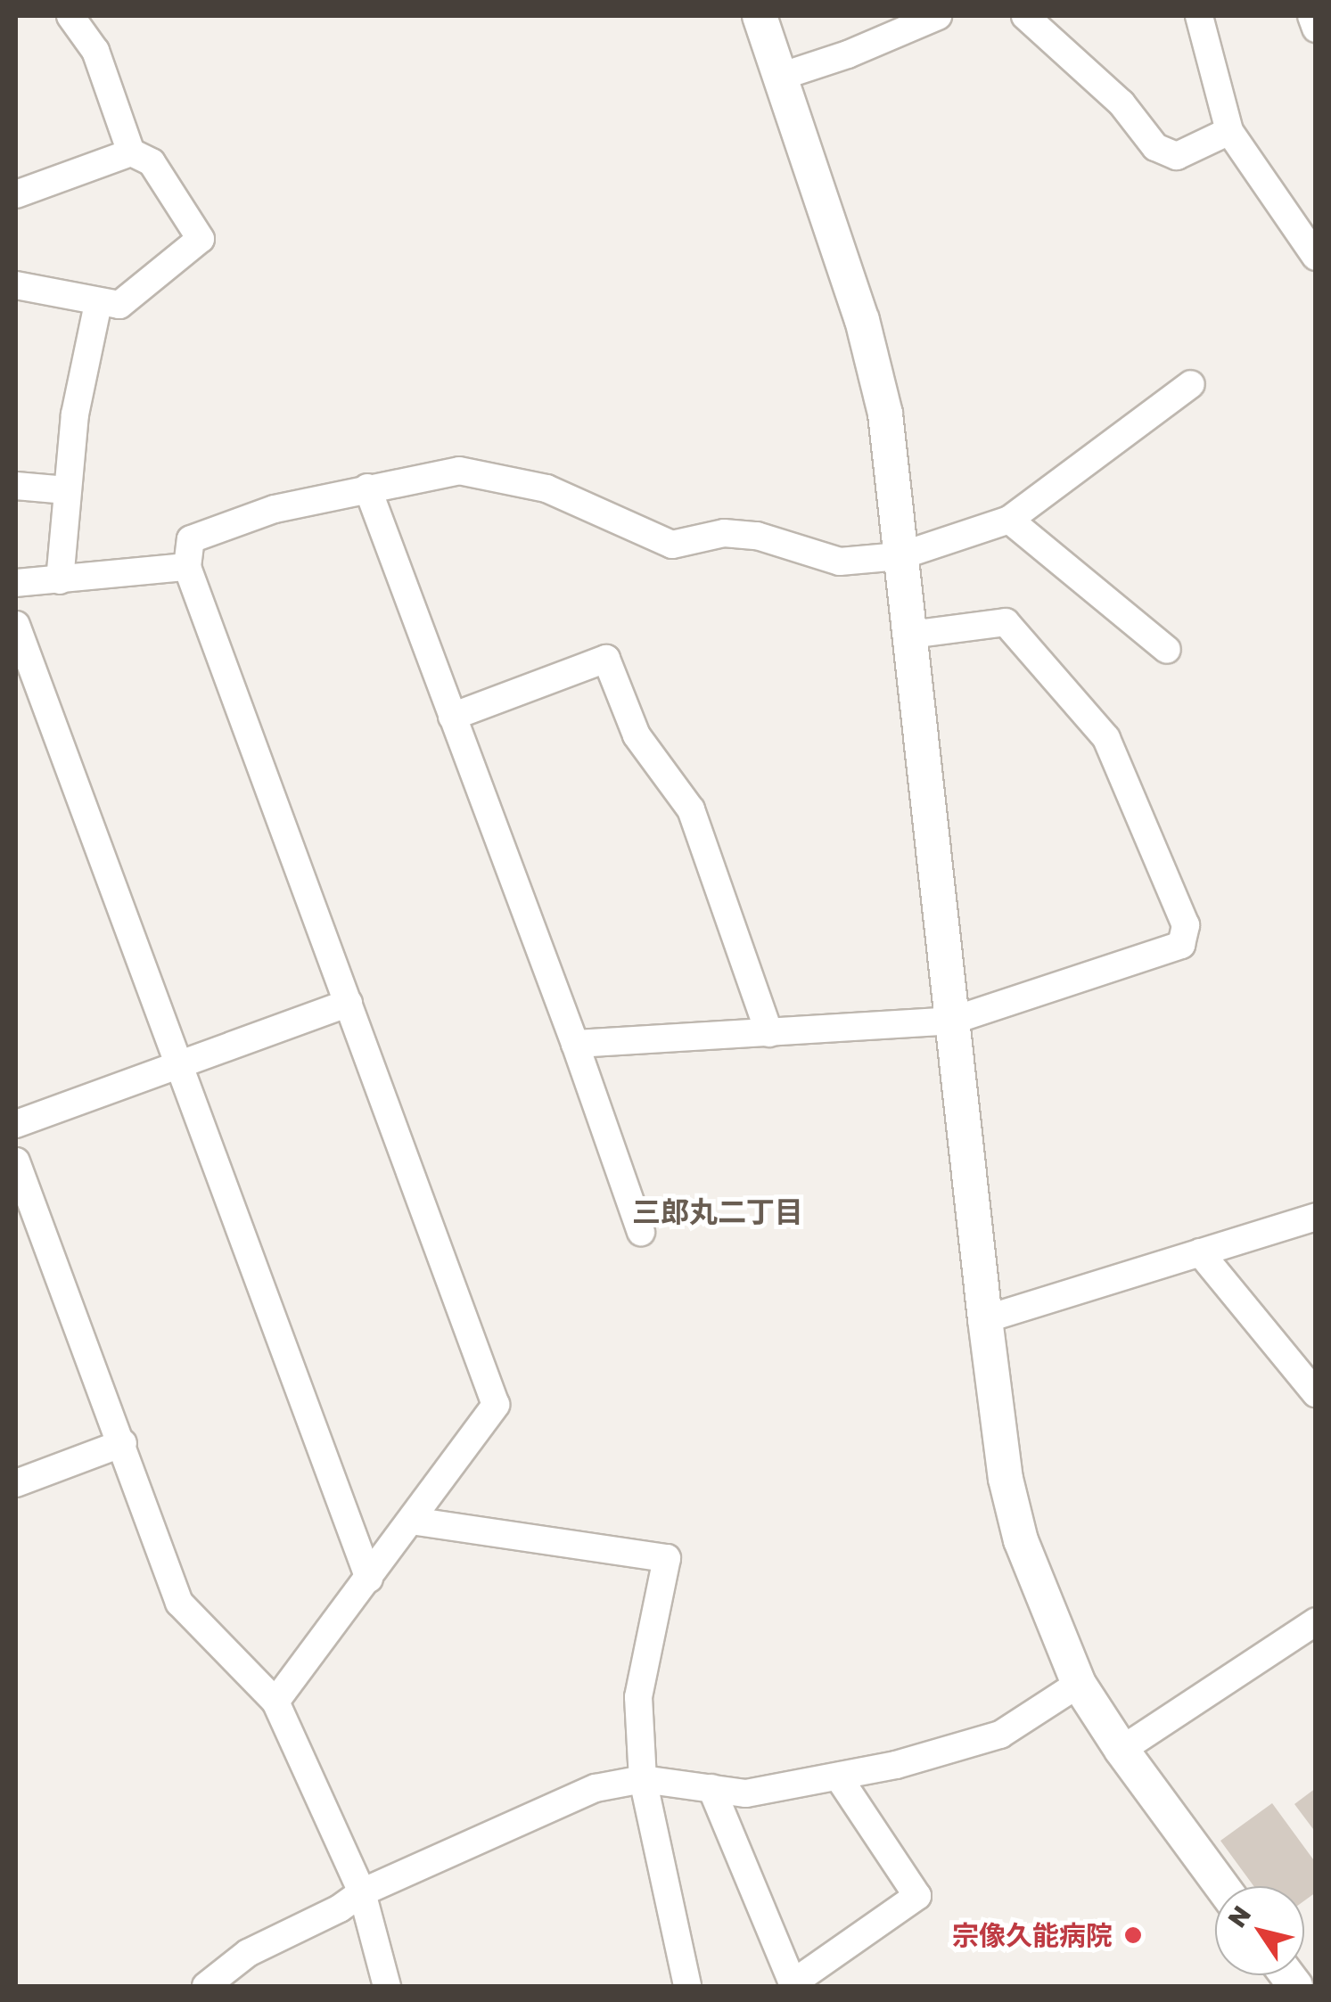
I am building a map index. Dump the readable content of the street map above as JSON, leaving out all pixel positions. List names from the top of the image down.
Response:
{
  "districts": ["三郎丸二丁目"],
  "places": ["宗像久能病院"],
  "north": "top left"
}
